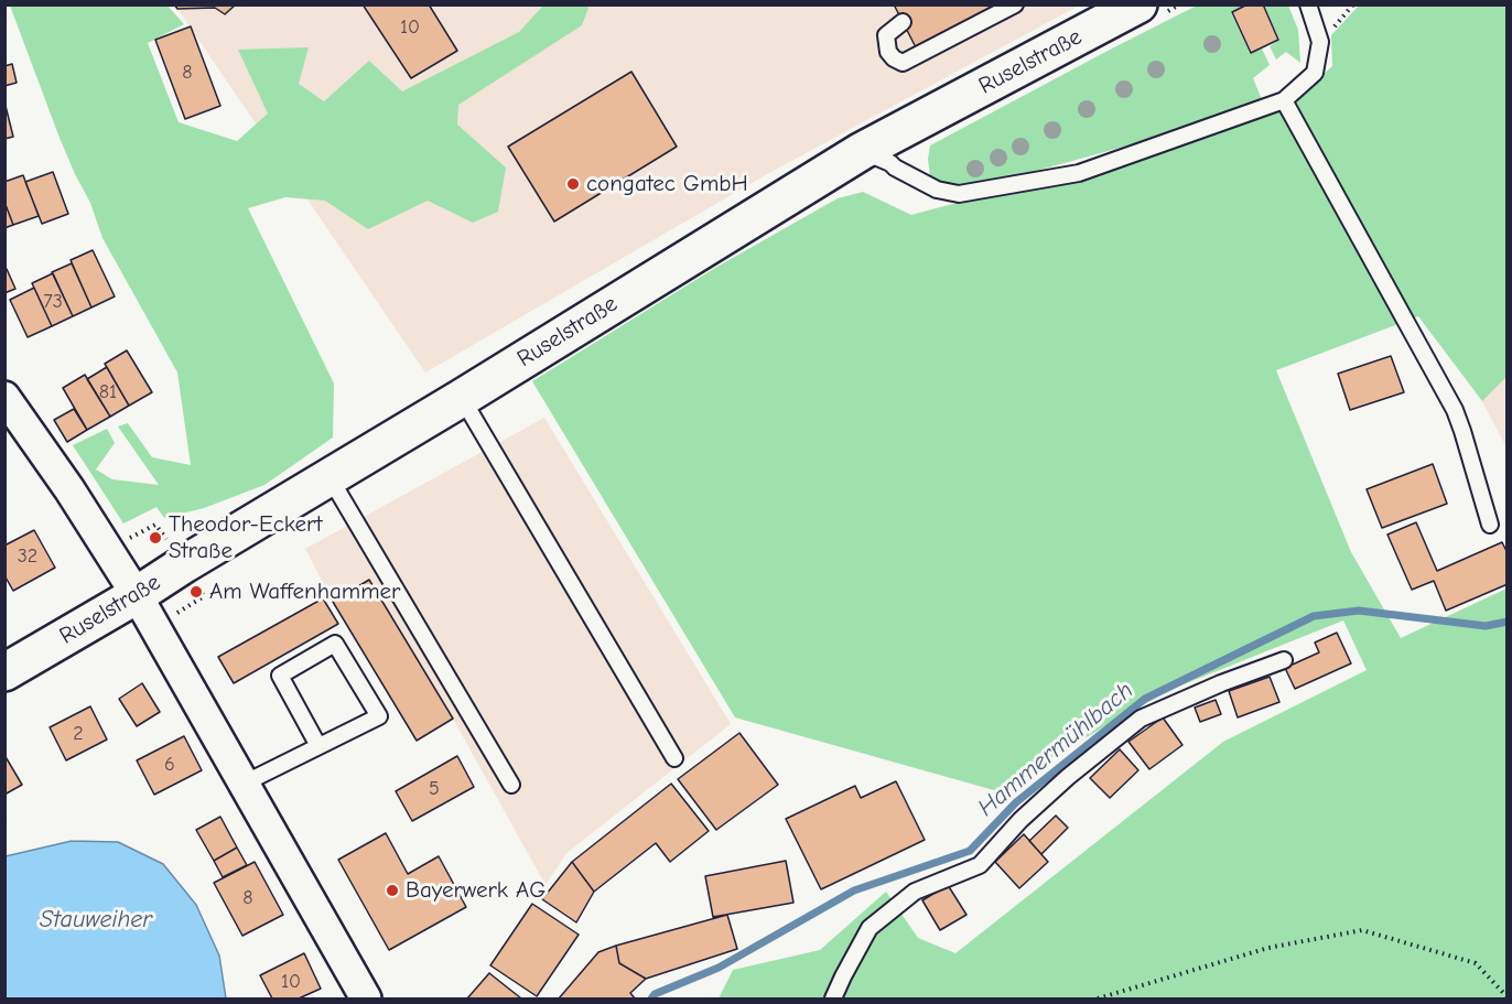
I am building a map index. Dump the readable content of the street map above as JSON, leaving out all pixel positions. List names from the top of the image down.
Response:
{
  "streets": {
    "main road": ["Ruselstraße"]
  },
  "water": ["Hammermühlbach", "Stauweiher"],
  "places": [
    "congatec GmbH",
    "Theodor-Eckert Straße",
    "Am Waffenhammer",
    "Bayerwerk AG"
  ],
  "house_numbers": [
    "10",
    "8",
    "73",
    "81",
    "32",
    "2",
    "6",
    "5",
    "8",
    "10"
  ]
}
